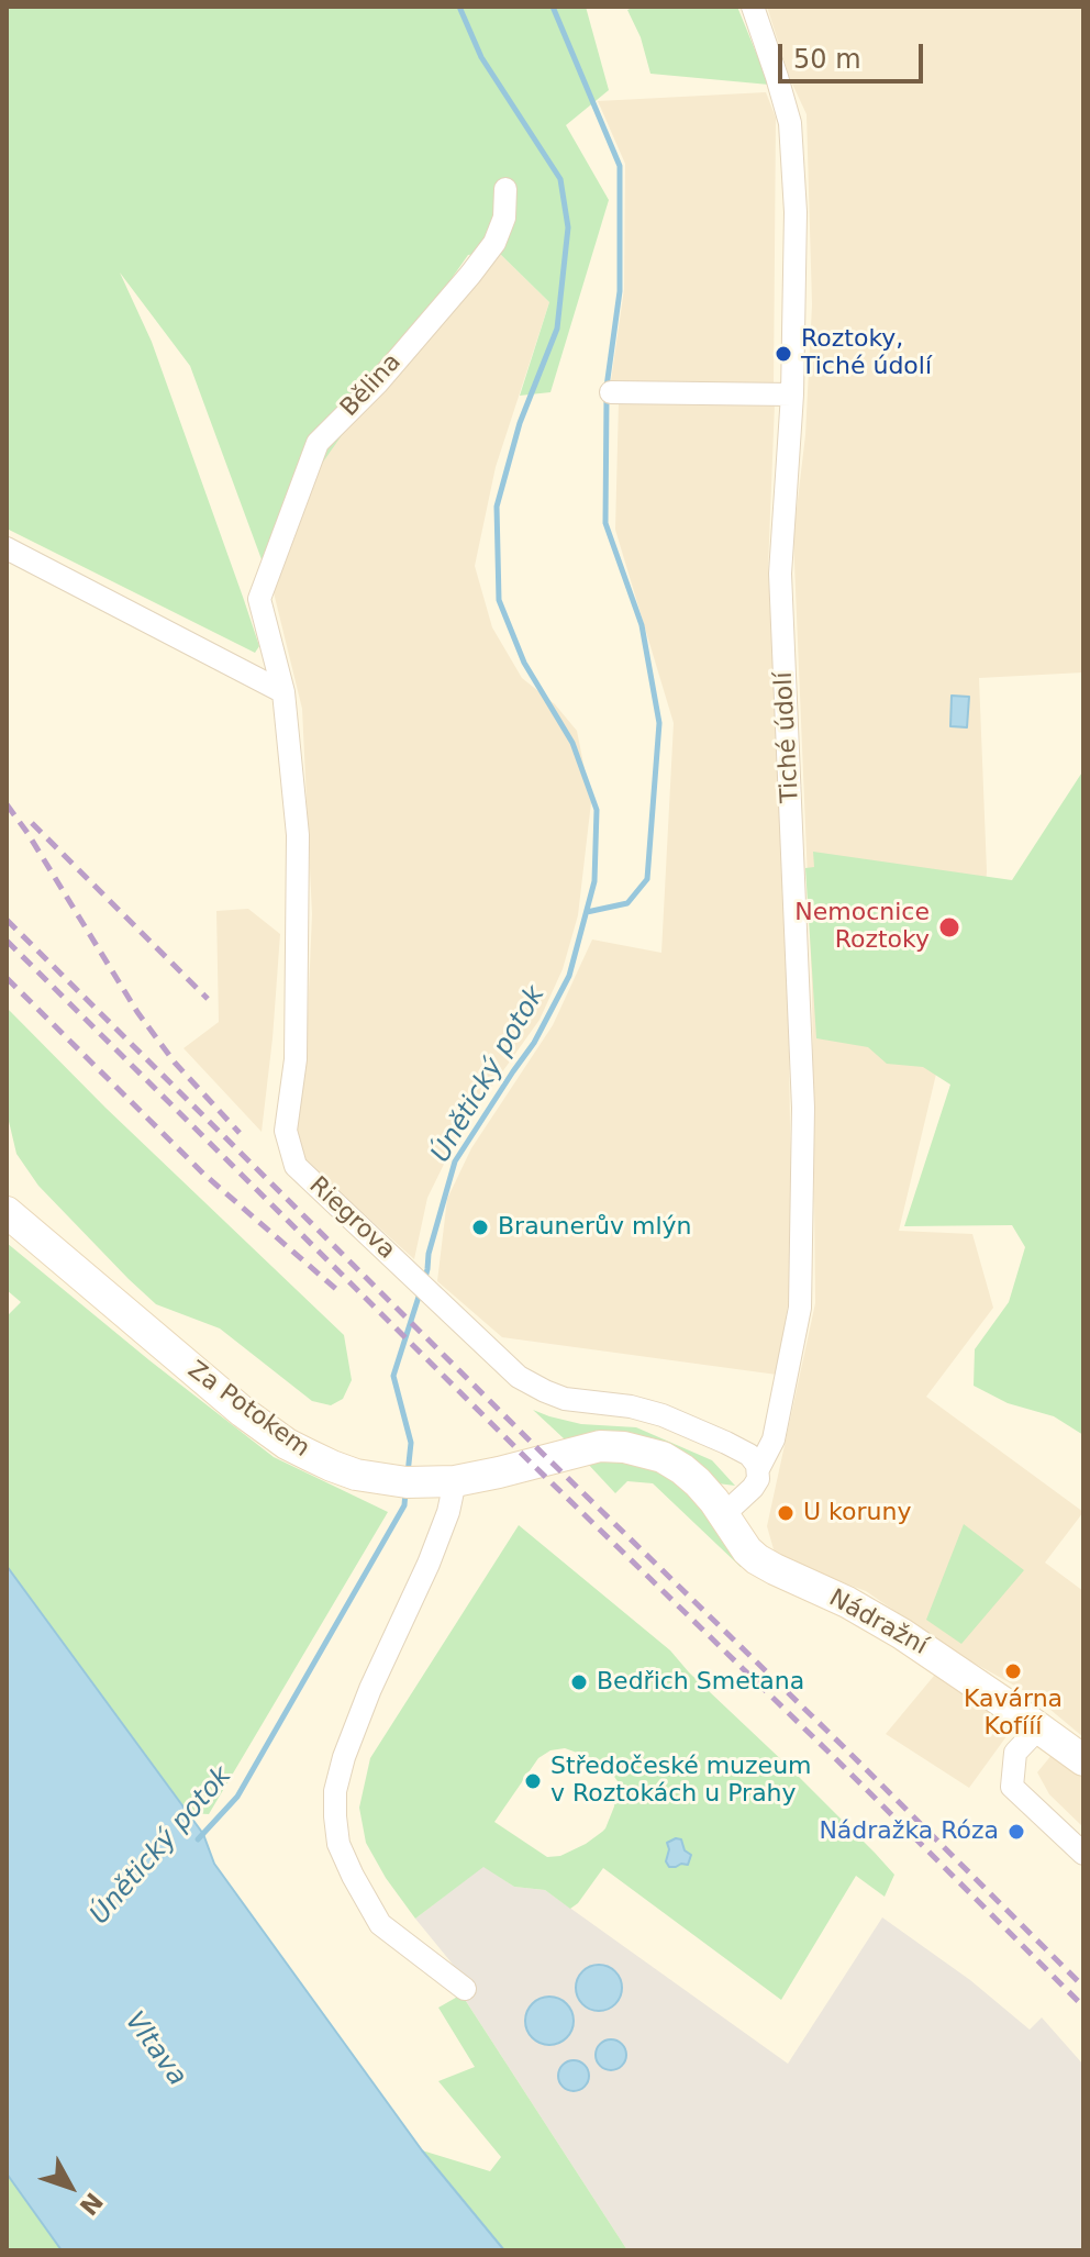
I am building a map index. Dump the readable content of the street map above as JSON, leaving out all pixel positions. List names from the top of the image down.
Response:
{
  "streets": {
    "main road": ["Za Potokem", "Nádražní"],
    "street": ["Bělina", "Tiché údolí", "Riegrova"]
  },
  "crossings": [
    ["Bělina", "Riegrova"],
    ["Tiché údolí", "Riegrova"],
    ["Za Potokem", "Nádražní"]
  ],
  "water": ["Únětický potok", "Vltava"],
  "places": [
    "Roztoky, Tiché údolí",
    "Nemocnice Roztoky",
    "Braunerův mlýn",
    "U koruny",
    "Kavárna Kofííí",
    "Bedřich Smetana",
    "Středočeské muzeum v Roztokách u Prahy",
    "Nádražka Róza"
  ],
  "scale_bar": "50 m",
  "north": "bottom right"
}
